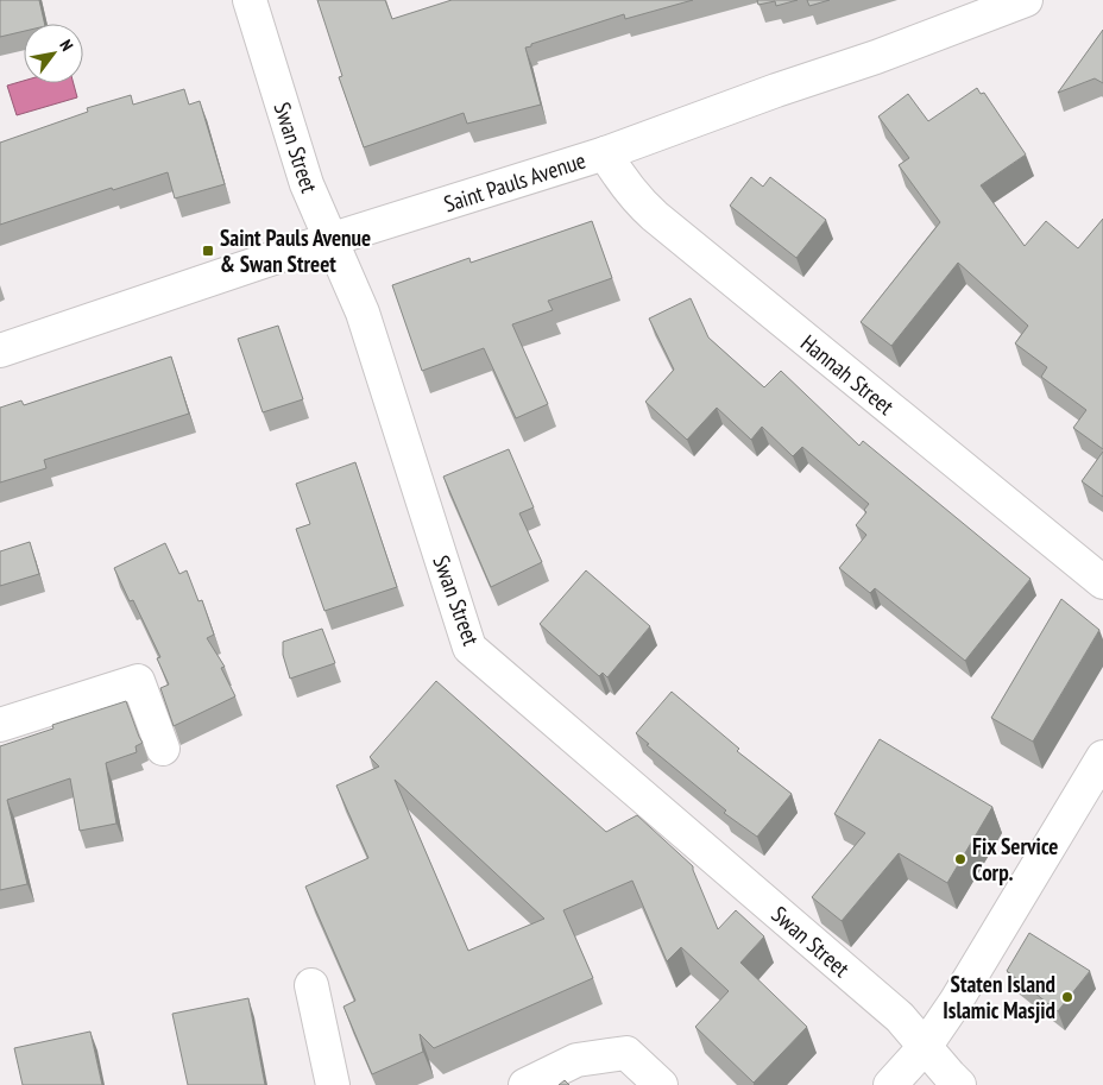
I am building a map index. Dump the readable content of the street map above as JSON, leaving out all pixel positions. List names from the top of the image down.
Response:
{
  "streets": {
    "street": ["Swan Street", "Saint Pauls Avenue", "Hannah Street"]
  },
  "crossings": [
    ["Swan Street", "Saint Pauls Avenue"],
    ["Saint Pauls Avenue", "Hannah Street"]
  ],
  "places": {
    "transit": ["Saint Pauls Avenue & Swan Street"],
    "other": ["Fix Service Corp.", "Staten Island Islamic Masjid"]
  },
  "north": "top right"
}
